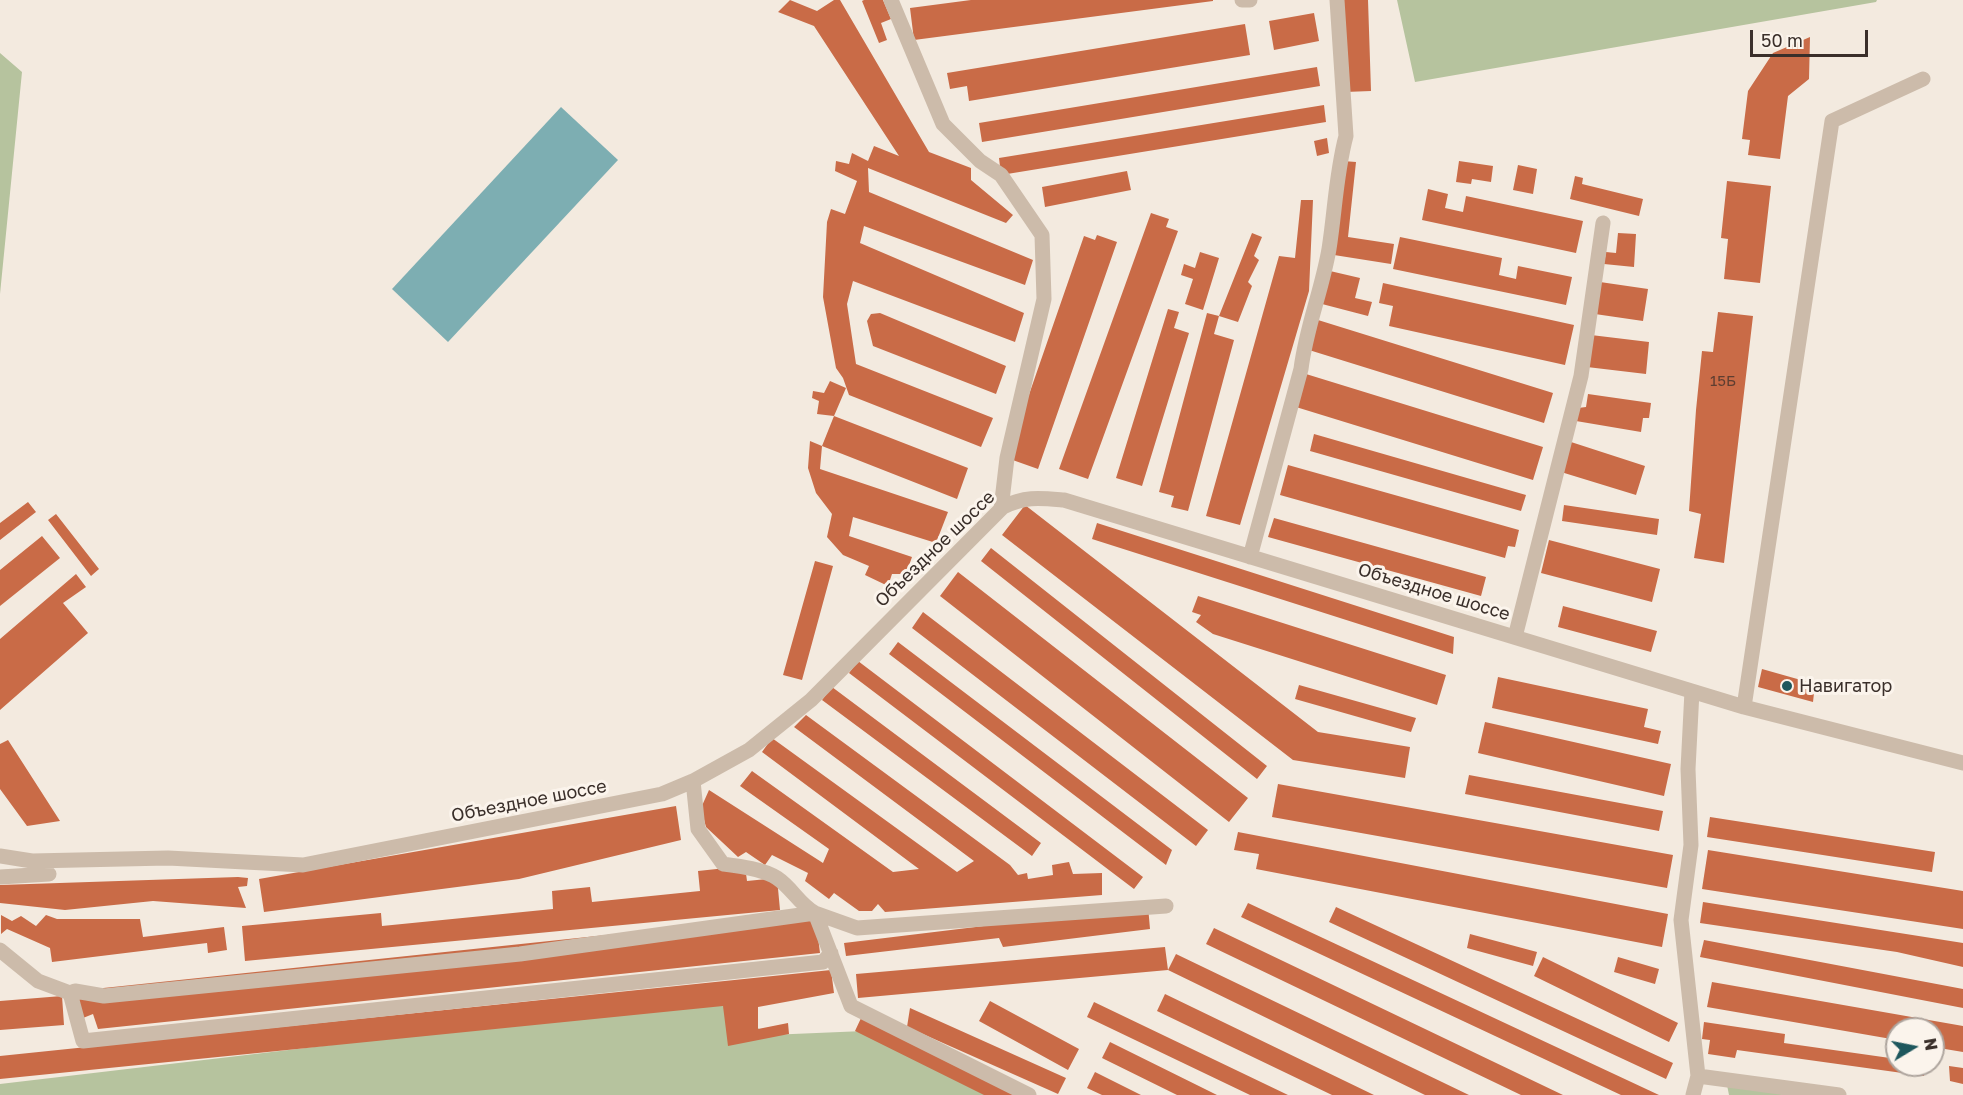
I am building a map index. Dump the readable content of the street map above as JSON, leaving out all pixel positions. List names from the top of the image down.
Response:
{
  "streets": {
    "street": ["Объездное шоссе"]
  },
  "places": ["Навигатор"],
  "house_numbers": ["15Б"],
  "scale_bar": "50 m",
  "north": "right"
}
